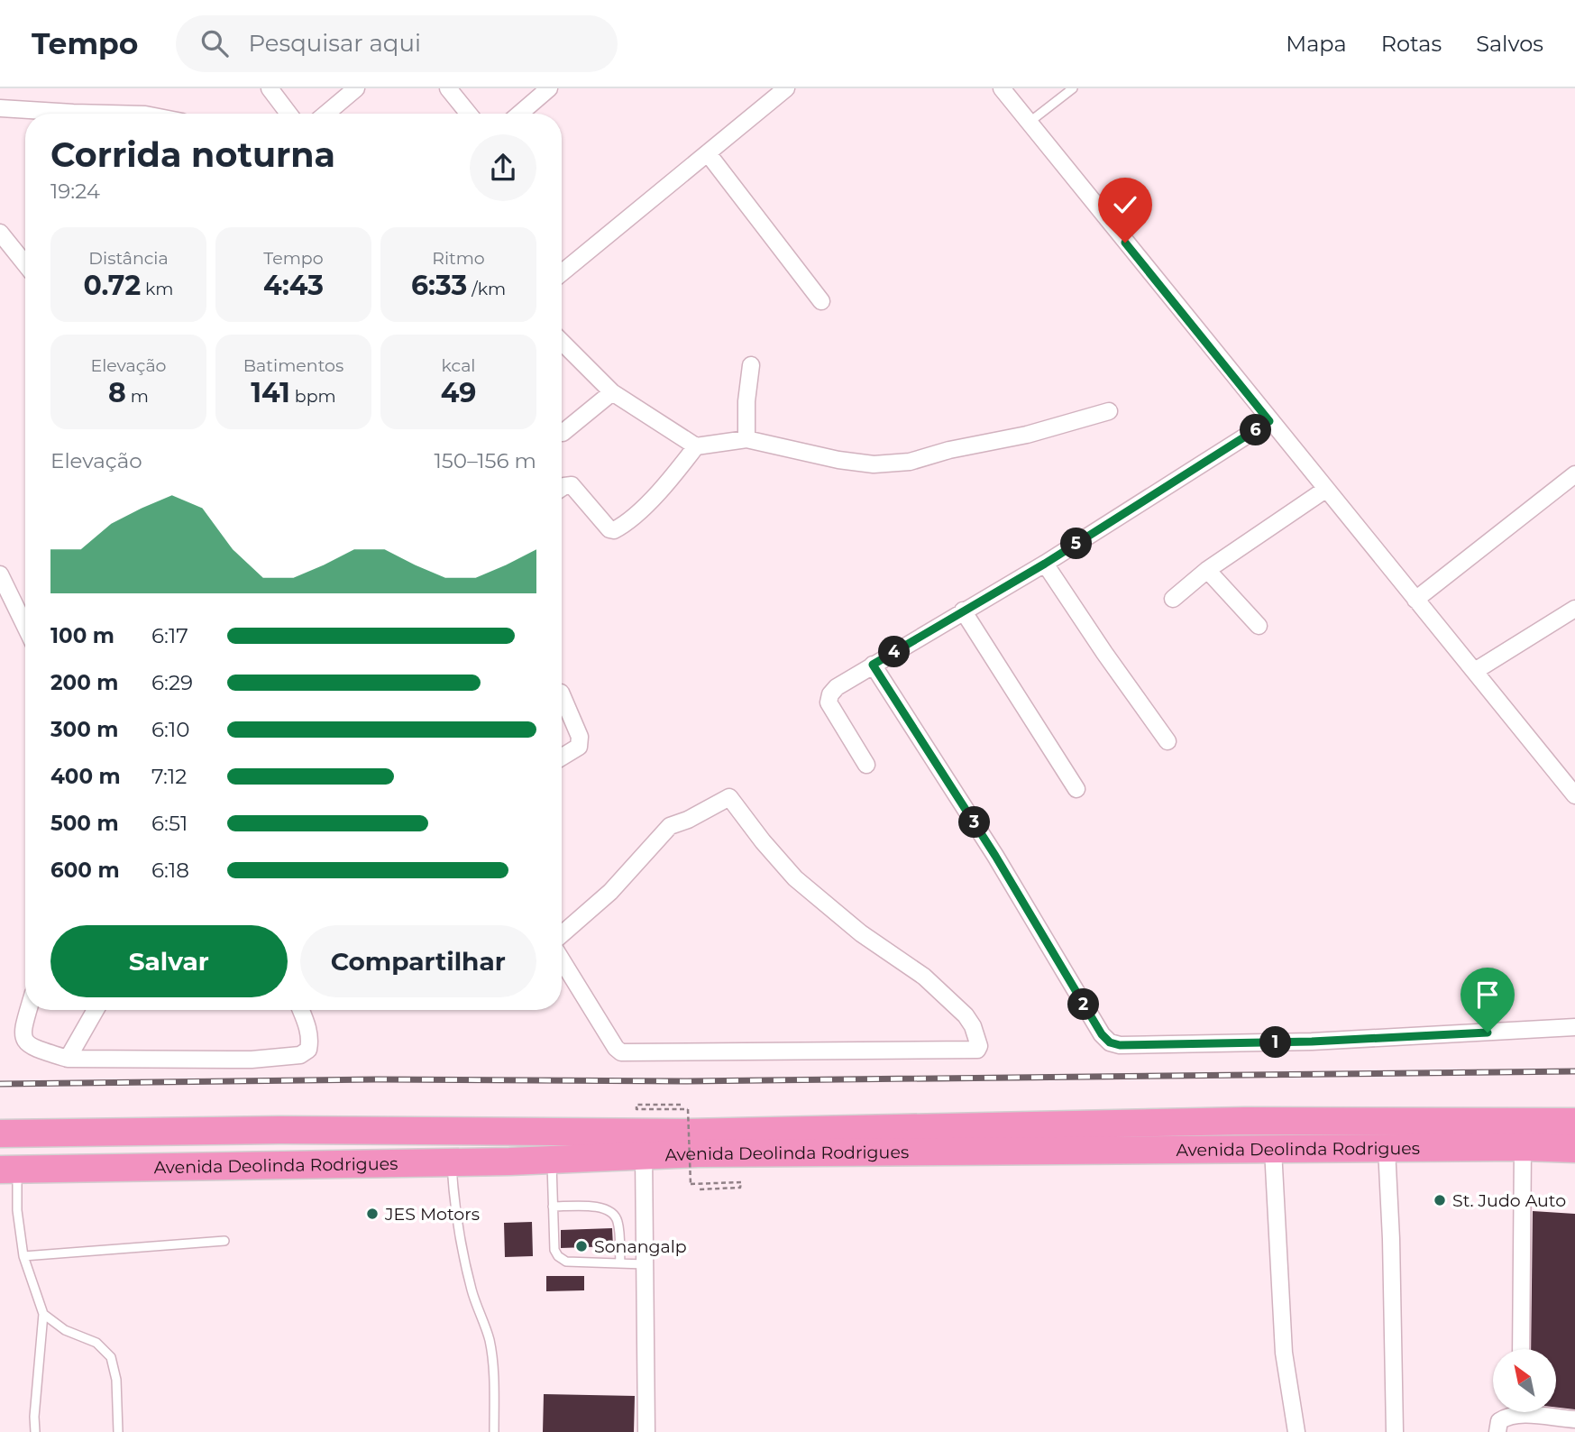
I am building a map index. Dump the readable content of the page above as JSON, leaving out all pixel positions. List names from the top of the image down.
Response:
{
  "streets": {
    "highway": ["Avenida Deolinda Rodrigues"]
  },
  "places": ["St. Judo Auto", "JES Motors", "Sonangalp"],
  "north": "top left",
  "page": {
    "header": "Tempo",
    "search": "Pesquisar aqui",
    "nav": ["Mapa", "Rotas", "Salvos"],
    "heading": ["Corrida noturna", "19:24"],
    "stats": [
      ["Distância", "0.72 km"],
      ["Tempo", "4:43"],
      ["Ritmo", "6:33 /km"],
      ["Elevação", "8 m"],
      ["Batimentos", "141 bpm"],
      ["kcal", "49"]
    ],
    "pins": [
      "6",
      "5",
      "4",
      "3",
      "2",
      "1"
    ],
    "chart": ["Elevação", "150–156 m"],
    "list": [
      {
        "name": "100 m",
        "note": "6:17"
      },
      {
        "name": "200 m",
        "note": "6:29"
      },
      {
        "name": "300 m",
        "note": "6:10"
      },
      {
        "name": "400 m",
        "note": "7:12"
      },
      {
        "name": "500 m",
        "note": "6:51"
      },
      {
        "name": "600 m",
        "note": "6:18"
      }
    ],
    "buttons": ["Salvar", "Compartilhar"]
  }
}
